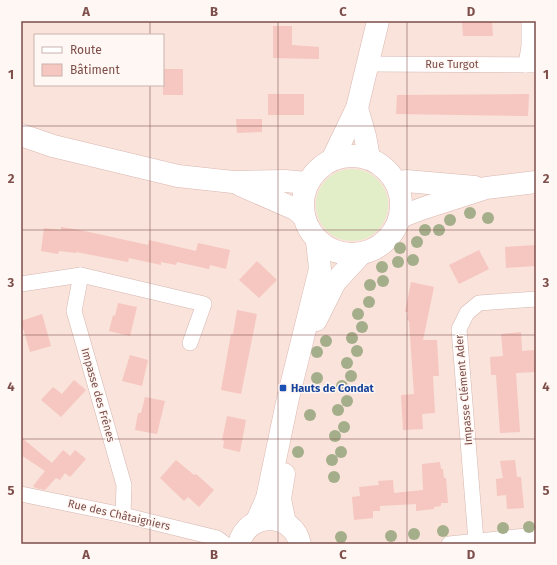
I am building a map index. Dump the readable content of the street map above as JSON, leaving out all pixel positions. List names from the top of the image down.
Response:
{
  "streets": {
    "street": [
      "Rue Turgot",
      "Impasse Clément Ader",
      "Impasse des Frênes",
      "Rue des Châtaigniers"
    ]
  },
  "crossings": [
    ["Impasse des Frênes", "Rue des Châtaigniers"]
  ],
  "places": {
    "transit": ["Hauts de Condat"]
  },
  "legend": ["Route", "Bâtiment"],
  "grid": {
    "columns": [
      "A",
      "B",
      "C",
      "D"
    ],
    "rows": [
      "1",
      "2",
      "3",
      "4",
      "5"
    ]
  }
}
